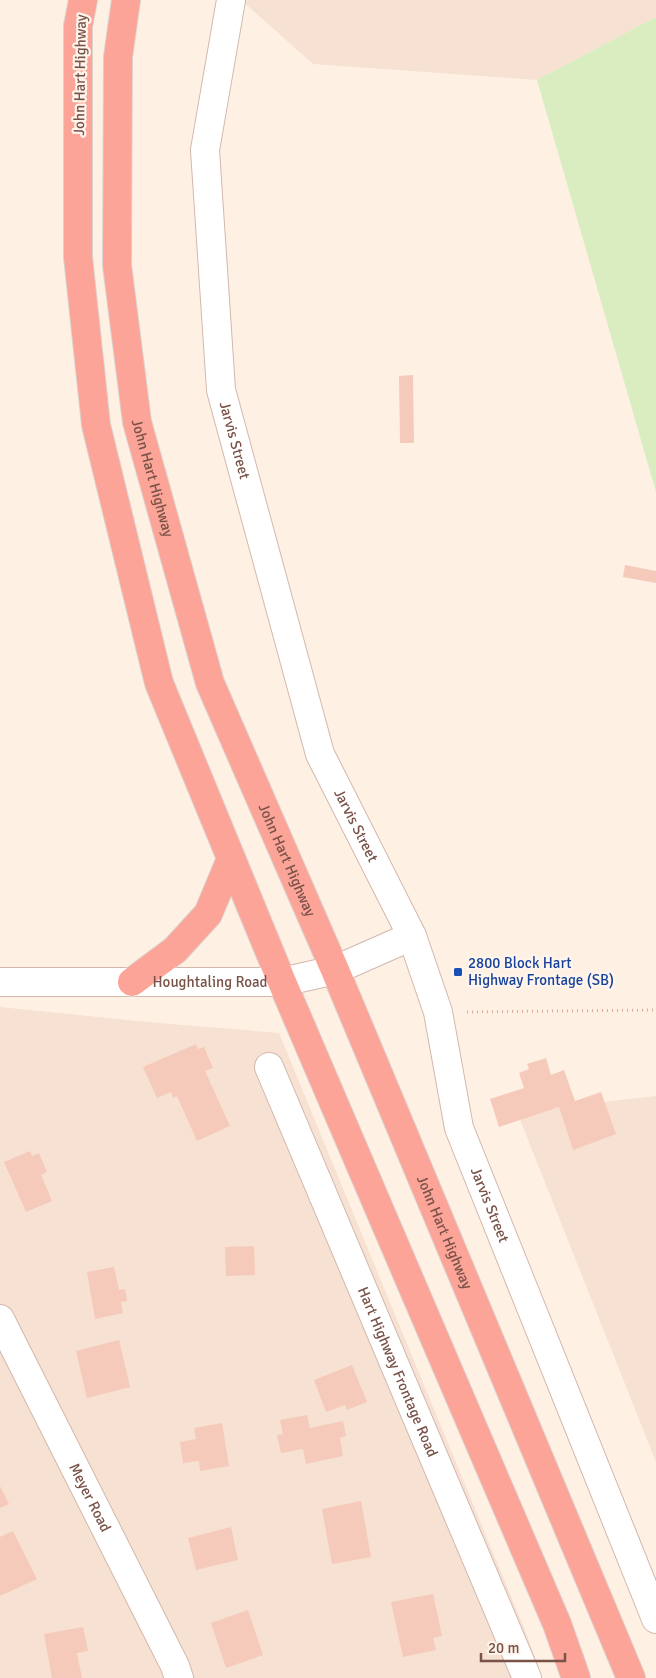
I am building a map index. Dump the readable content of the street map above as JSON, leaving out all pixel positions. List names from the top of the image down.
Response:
{
  "streets": {
    "highway": ["John Hart Highway"],
    "street": [
      "Jarvis Street",
      "Houghtaling Road",
      "Hart Highway Frontage Road",
      "Meyer Road"
    ]
  },
  "crossings": [
    ["John Hart Highway", "Houghtaling Road"],
    ["Jarvis Street", "Houghtaling Road"]
  ],
  "places": {
    "transit": ["2800 Block Hart Highway Frontage (SB)"]
  },
  "scale_bar": "20 m"
}
